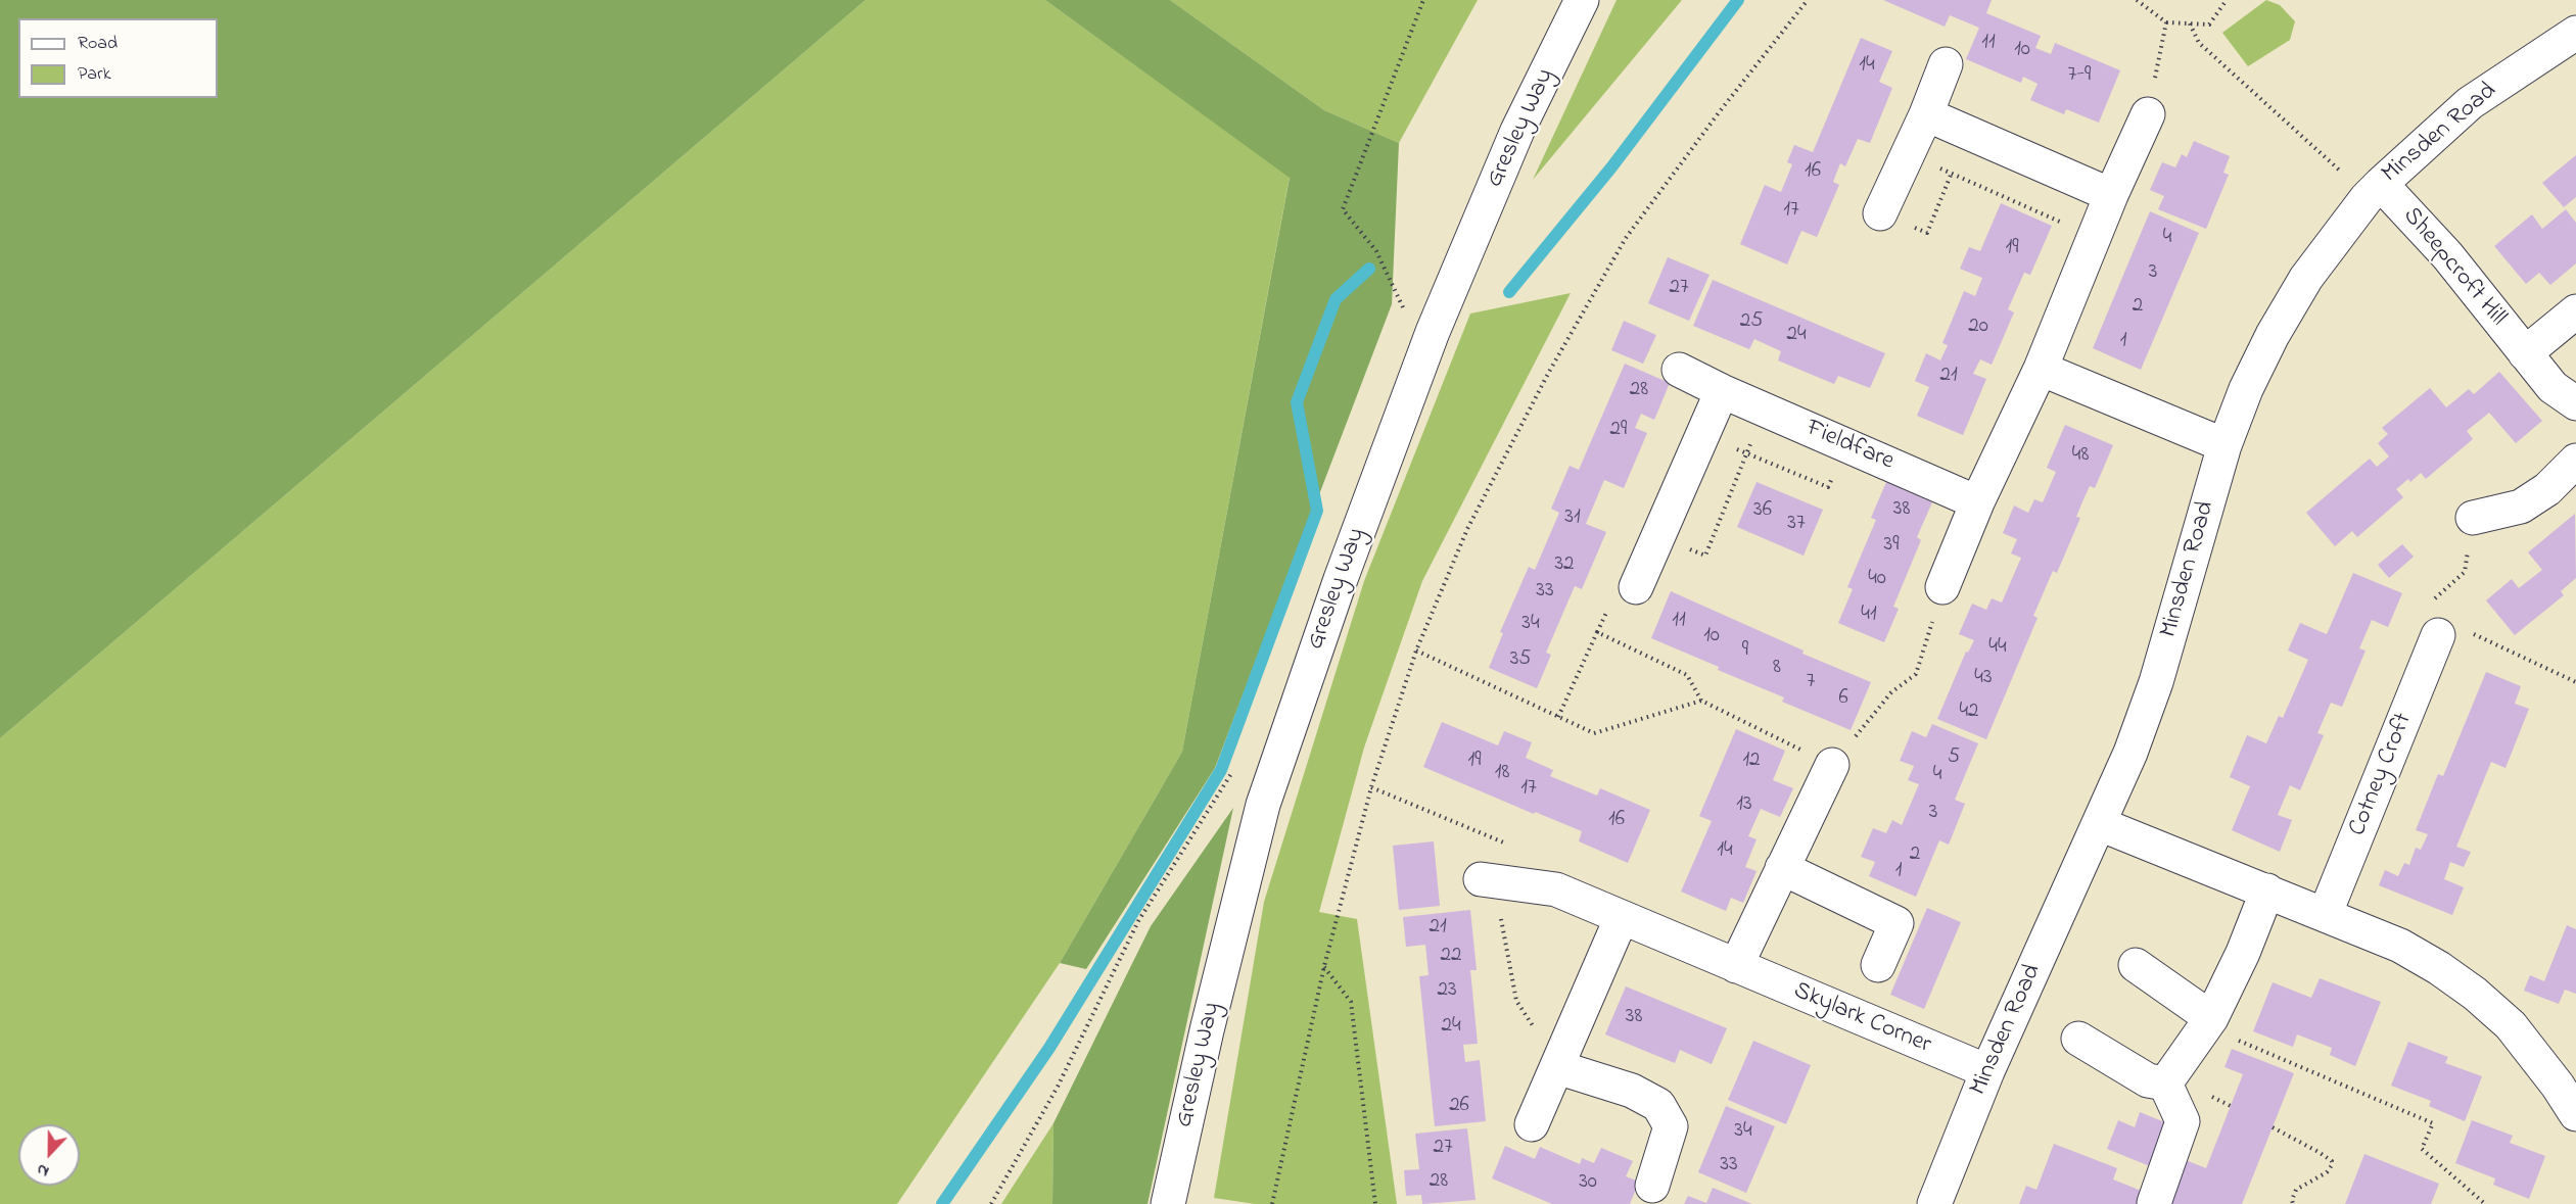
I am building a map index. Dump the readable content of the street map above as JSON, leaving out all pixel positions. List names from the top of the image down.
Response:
{
  "streets": {
    "street": [
      "Gresley Way",
      "Minsden Road",
      "Sheepcroft Hill",
      "Fieldfare",
      "Cotney Croft",
      "Skylark Corner"
    ]
  },
  "crossings": [
    ["Minsden Road", "Sheepcroft Hill"],
    ["Minsden Road", "Skylark Corner"]
  ],
  "house_numbers": [
    "11",
    "10",
    "14",
    "7-9",
    "16",
    "17",
    "4",
    "19",
    "3",
    "27",
    "2",
    "25",
    "20",
    "24",
    "1",
    "21",
    "28",
    "29",
    "48",
    "38",
    "36",
    "31",
    "37",
    "39",
    "32",
    "40",
    "33",
    "41",
    "11",
    "34",
    "10",
    "44",
    "9",
    "35",
    "8",
    "43",
    "7",
    "6",
    "42",
    "5",
    "19",
    "12",
    "18",
    "4",
    "17",
    "13",
    "3",
    "16",
    "14",
    "2",
    "1",
    "21",
    "22",
    "23",
    "38",
    "24",
    "26",
    "34",
    "27",
    "33",
    "28",
    "30"
  ],
  "legend": ["Road", "Park"],
  "north": "bottom"
}
